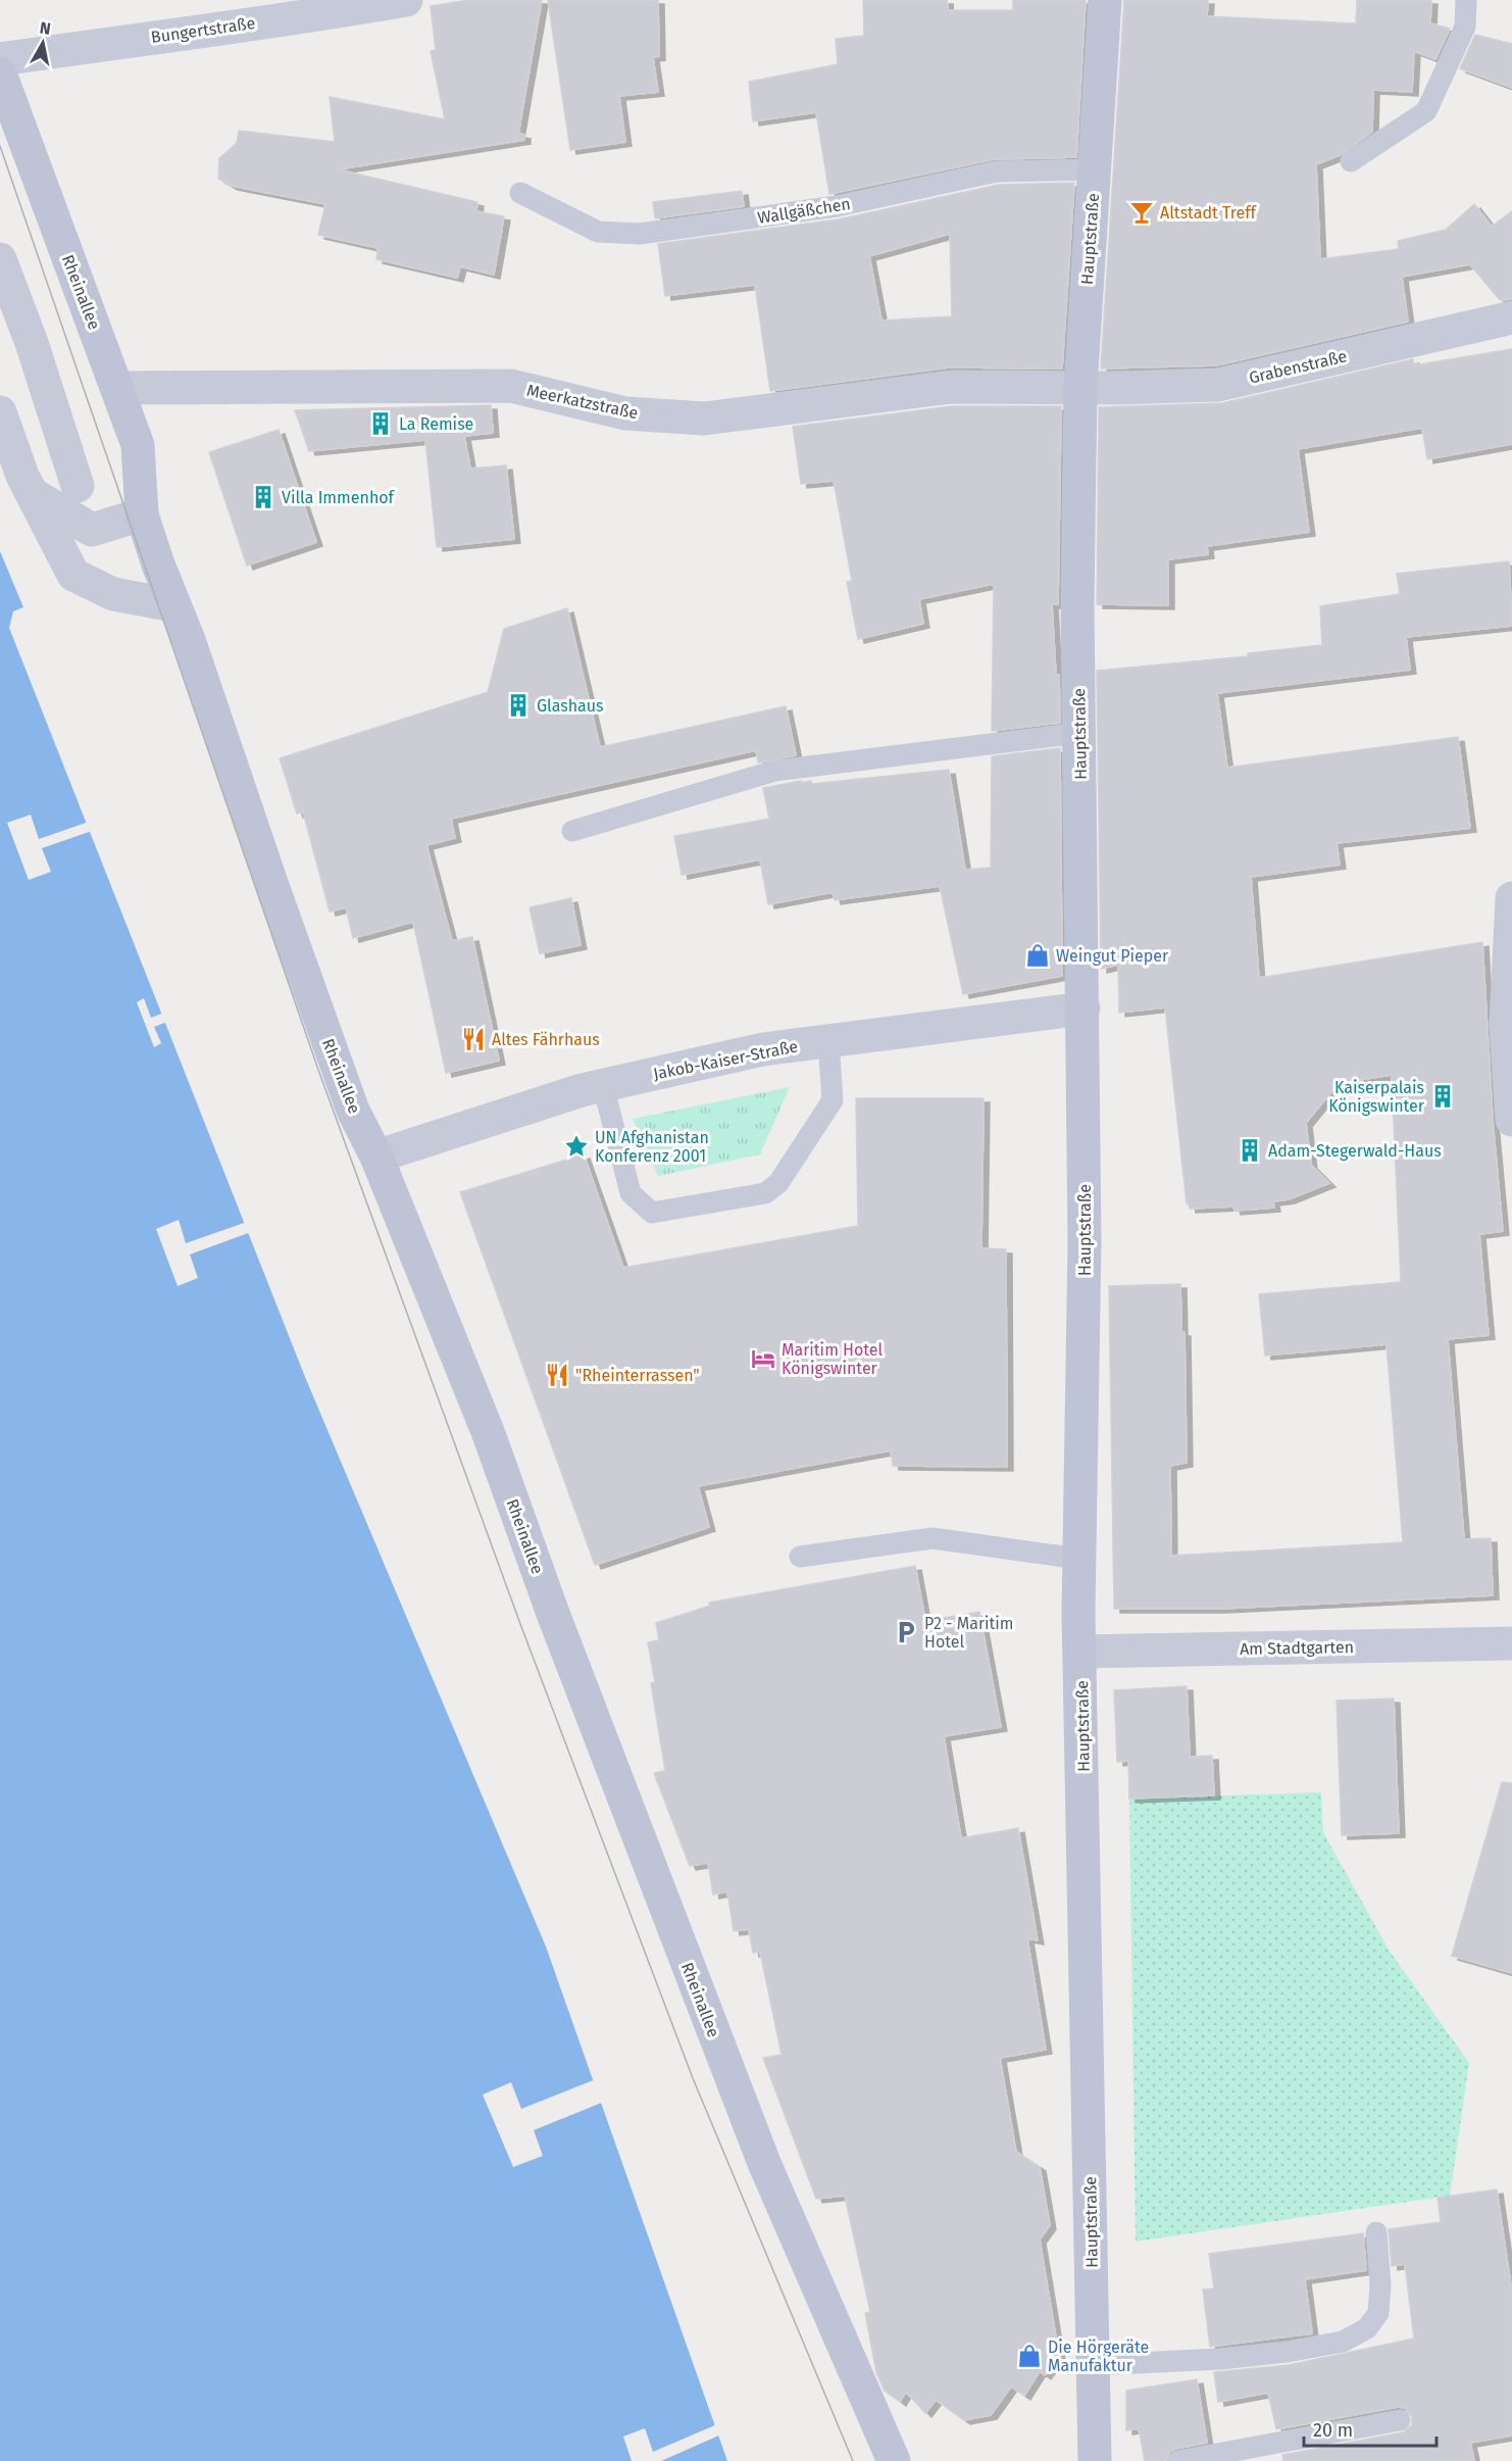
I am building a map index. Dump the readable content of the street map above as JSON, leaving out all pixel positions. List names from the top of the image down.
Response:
{
  "streets": {
    "street": [
      "Bungertstraße",
      "Hauptstraße",
      "Rheinallee",
      "Grabenstraße",
      "Meerkatzstraße",
      "Jakob-Kaiser-Straße",
      "Am Stadtgarten"
    ],
    "lane": ["Wallgäßchen"]
  },
  "crossings": [
    ["Wallgäßchen", "Hauptstraße"],
    ["Hauptstraße", "Grabenstraße"],
    ["Hauptstraße", "Meerkatzstraße"],
    ["Hauptstraße", "Jakob-Kaiser-Straße"],
    ["Hauptstraße", "Am Stadtgarten"],
    ["Rheinallee", "Meerkatzstraße"],
    ["Rheinallee", "Jakob-Kaiser-Straße"],
    ["Grabenstraße", "Meerkatzstraße"]
  ],
  "places": {
    "bar": ["Altstadt Treff"],
    "building": [
      "La Remise",
      "Villa Immenhof",
      "Glashaus",
      "Kaiserpalais Königswinter",
      "Adam-Stegerwald-Haus"
    ],
    "shop": ["Weingut Pieper", "Die Hörgeräte Manufaktur"],
    "restaurant": ["Altes Fährhaus", "\"Rheinterrassen\""],
    "place": ["UN Afghanistan Konferenz 2001"],
    "hotel": ["Maritim Hotel Königswinter"],
    "parking": ["P2 - Maritim Hotel"]
  },
  "scale_bar": "20 m",
  "north": "top"
}
